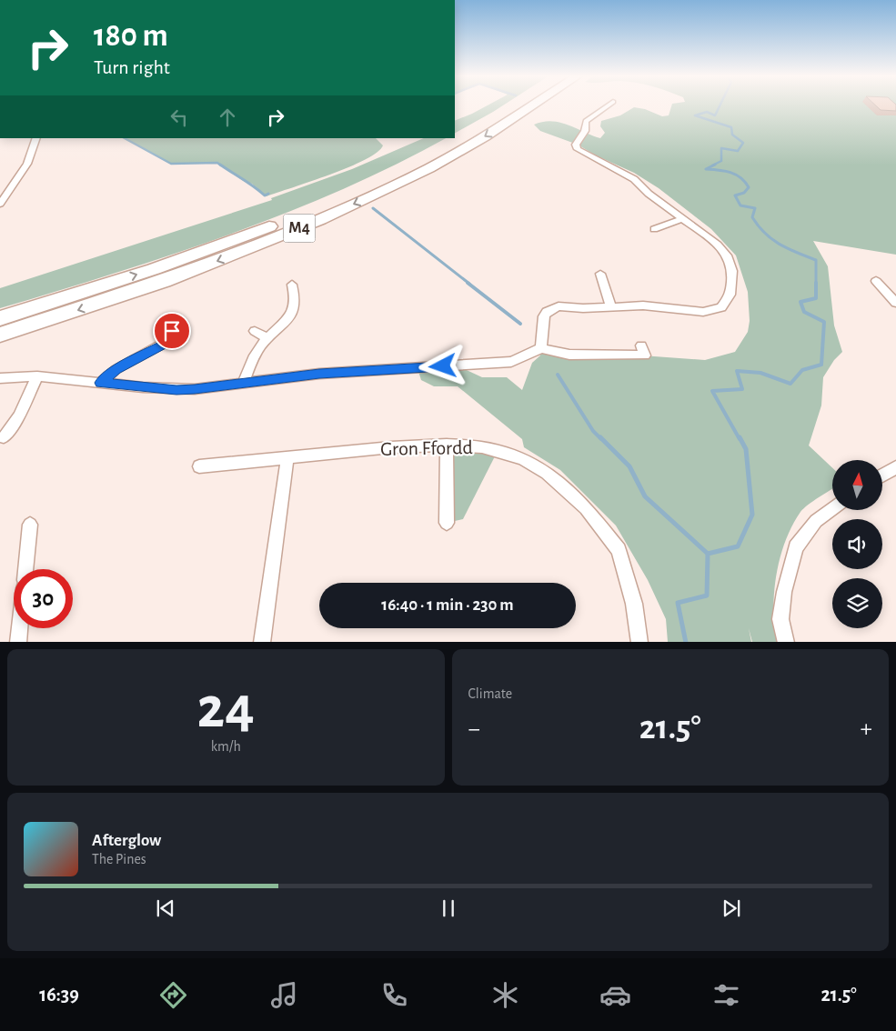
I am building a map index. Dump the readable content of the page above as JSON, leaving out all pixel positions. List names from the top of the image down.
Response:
{
  "streets": {
    "highway": ["M4"],
    "street": ["Gron Ffordd"]
  },
  "north": "top",
  "page": {
    "turn": ["180 m", "Turn right"],
    "limit": "30",
    "trip": "16:40 · 1 min · 230 m",
    "tile": [
      ["24", "km/h"],
      "Climate"
    ],
    "heat": ["−", "21.5°", "+"],
    "song": ["Afterglow", "The Pines"],
    "tabs": ["16:39", "21.5°"]
  }
}
